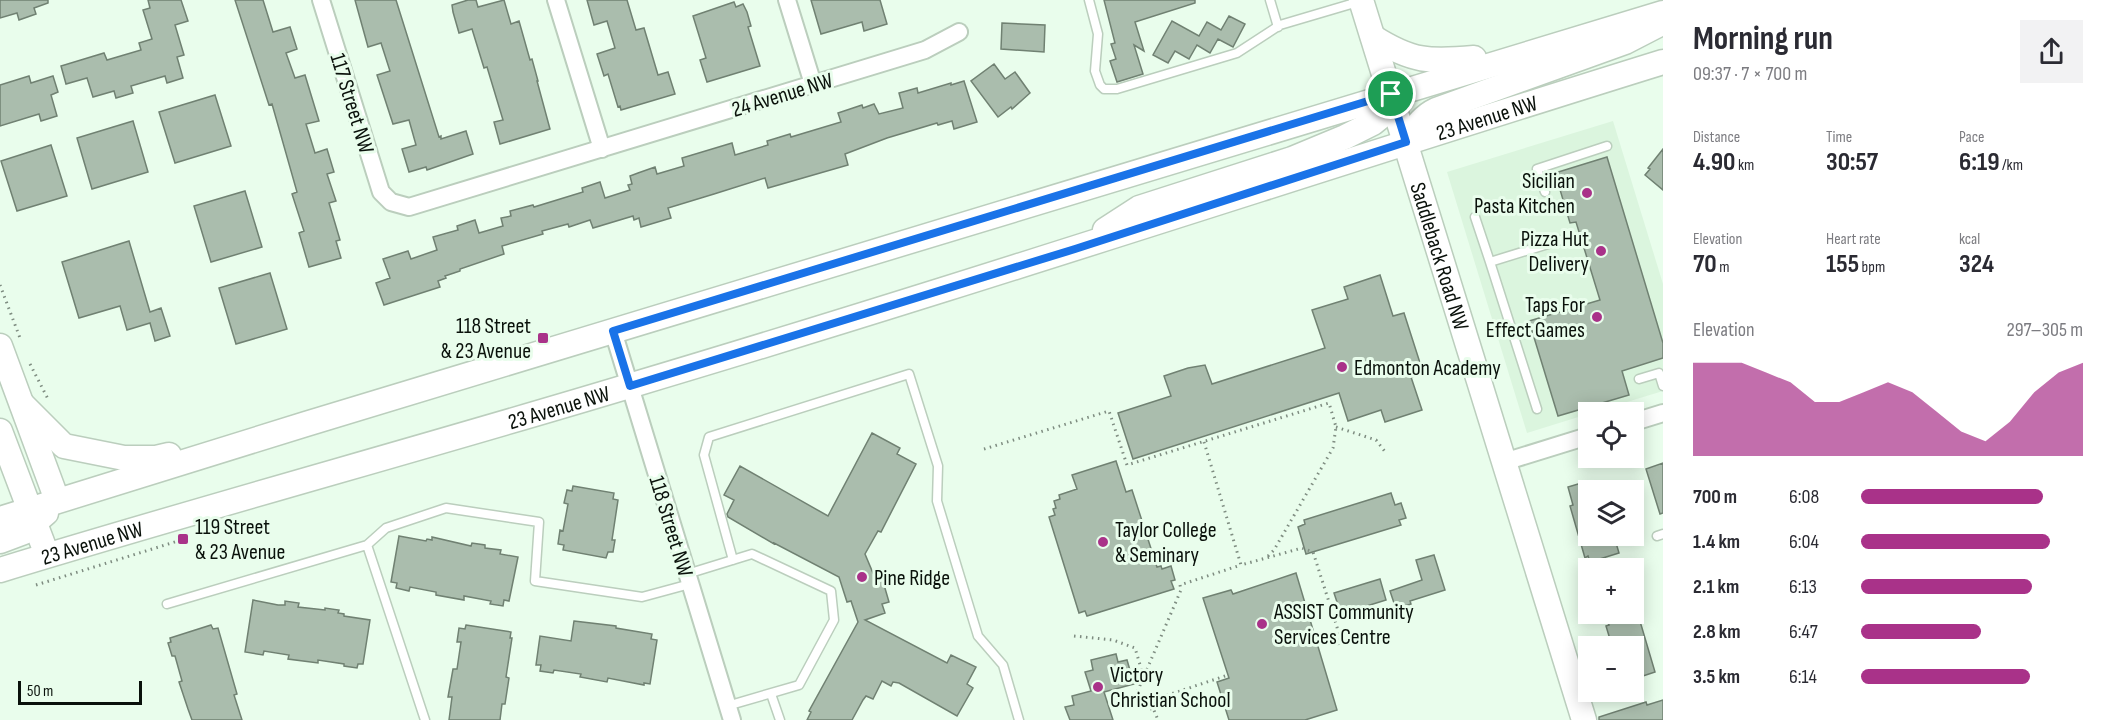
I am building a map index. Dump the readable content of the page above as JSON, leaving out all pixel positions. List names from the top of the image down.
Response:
{
  "streets": {
    "main road": ["23 Avenue NW", "Saddleback Road NW"],
    "street": ["24 Avenue NW", "117 Street NW", "118 Street NW"]
  },
  "crossings": [
    ["24 Avenue NW", "117 Street NW"],
    ["23 Avenue NW", "Saddleback Road NW"],
    ["23 Avenue NW", "118 Street NW"]
  ],
  "places": {
    "other": [
      "Sicilian Pasta Kitchen",
      "Pizza Hut Delivery",
      "Taps For Effect Games",
      "Edmonton Academy",
      "Taylor College & Seminary",
      "Pine Ridge",
      "ASSIST Community Services Centre",
      "Victory Christian School"
    ],
    "transit": ["118 Street & 23 Avenue", "119 Street & 23 Avenue"]
  },
  "scale_bar": "50 m",
  "page": {
    "heading": ["Morning run", "09:37 · 7 × 700 m"],
    "stats": [
      ["Distance", "4.90 km"],
      ["Time", "30:57"],
      ["Pace", "6:19 /km"],
      ["Elevation", "70 m"],
      ["Heart rate", "155 bpm"],
      ["kcal", "324"]
    ],
    "chart": ["Elevation", "297–305 m"],
    "map_buttons": ["+", "−"],
    "list": [
      {
        "name": "700 m",
        "note": "6:08"
      },
      {
        "name": "1.4 km",
        "note": "6:04"
      },
      {
        "name": "2.1 km",
        "note": "6:13"
      },
      {
        "name": "2.8 km",
        "note": "6:47"
      },
      {
        "name": "3.5 km",
        "note": "6:14"
      }
    ],
    "scale": "50 m"
  }
}
